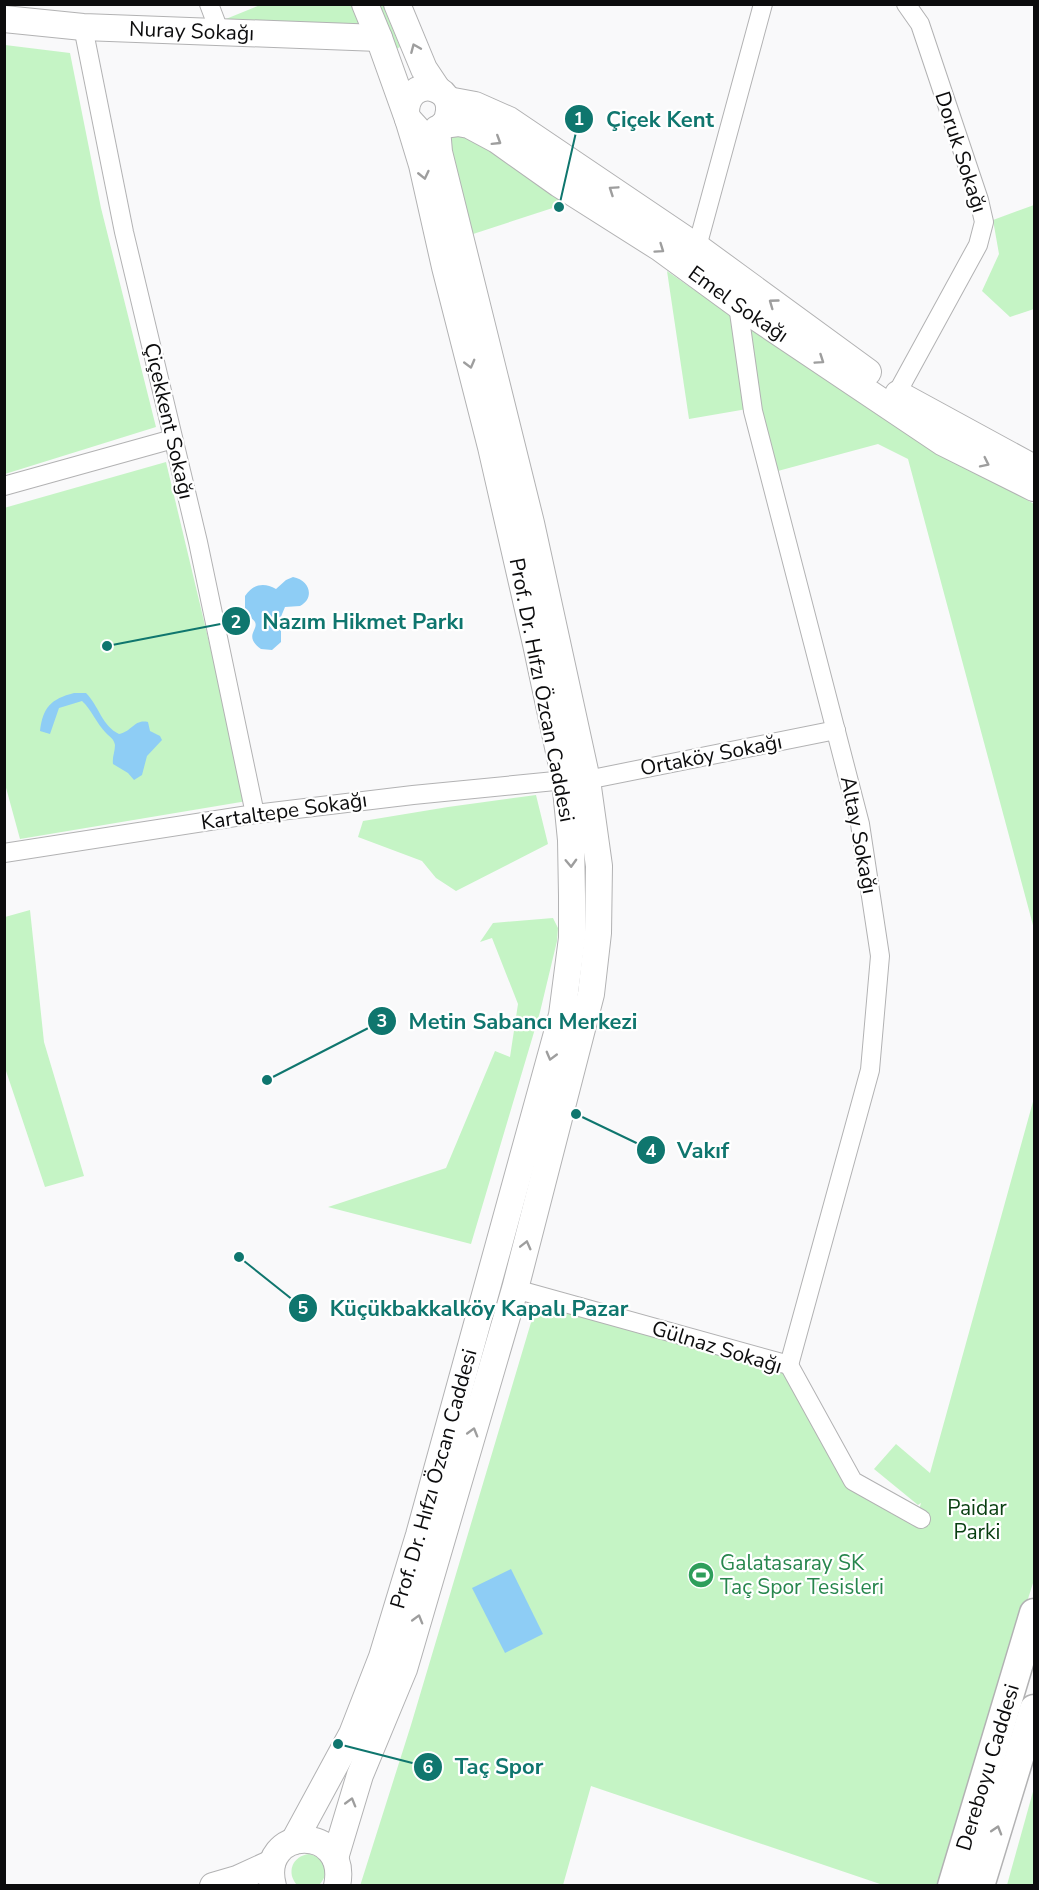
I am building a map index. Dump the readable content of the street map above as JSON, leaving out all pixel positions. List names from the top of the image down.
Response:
{
  "streets": {
    "main road": ["Dereboyu Caddesi"],
    "street": [
      "Nuray Sokağı",
      "Doruk Sokağı",
      "Emel Sokağı",
      "Çiçekkent Sokağı",
      "Prof. Dr. Hıfzı Özcan Caddesi",
      "Ortaköy Sokağı",
      "Kartaltepe Sokağı",
      "Altay Sokağı",
      "Gülnaz Sokağı"
    ]
  },
  "crossings": [
    ["Nuray Sokağı", "Çiçekkent Sokağı"],
    ["Nuray Sokağı", "Prof. Dr. Hıfzı Özcan Caddesi"],
    ["Doruk Sokağı", "Emel Sokağı"],
    ["Emel Sokağı", "Prof. Dr. Hıfzı Özcan Caddesi"],
    ["Emel Sokağı", "Altay Sokağı"],
    ["Çiçekkent Sokağı", "Kartaltepe Sokağı"],
    ["Prof. Dr. Hıfzı Özcan Caddesi", "Ortaköy Sokağı"],
    ["Prof. Dr. Hıfzı Özcan Caddesi", "Kartaltepe Sokağı"],
    ["Prof. Dr. Hıfzı Özcan Caddesi", "Gülnaz Sokağı"],
    ["Ortaköy Sokağı", "Kartaltepe Sokağı"],
    ["Ortaköy Sokağı", "Altay Sokağı"],
    ["Altay Sokağı", "Gülnaz Sokağı"]
  ],
  "parks": ["Paidar Parki"],
  "places": {
    "other": [
      "Çiçek Kent",
      "Nazım Hikmet Parkı",
      "Metin Sabancı Merkezi",
      "Vakıf",
      "Küçükbakkalköy Kapalı Pazar",
      "Taç Spor"
    ],
    "sports": ["Galatasaray SK Taç Spor Tesisleri"]
  }
}
